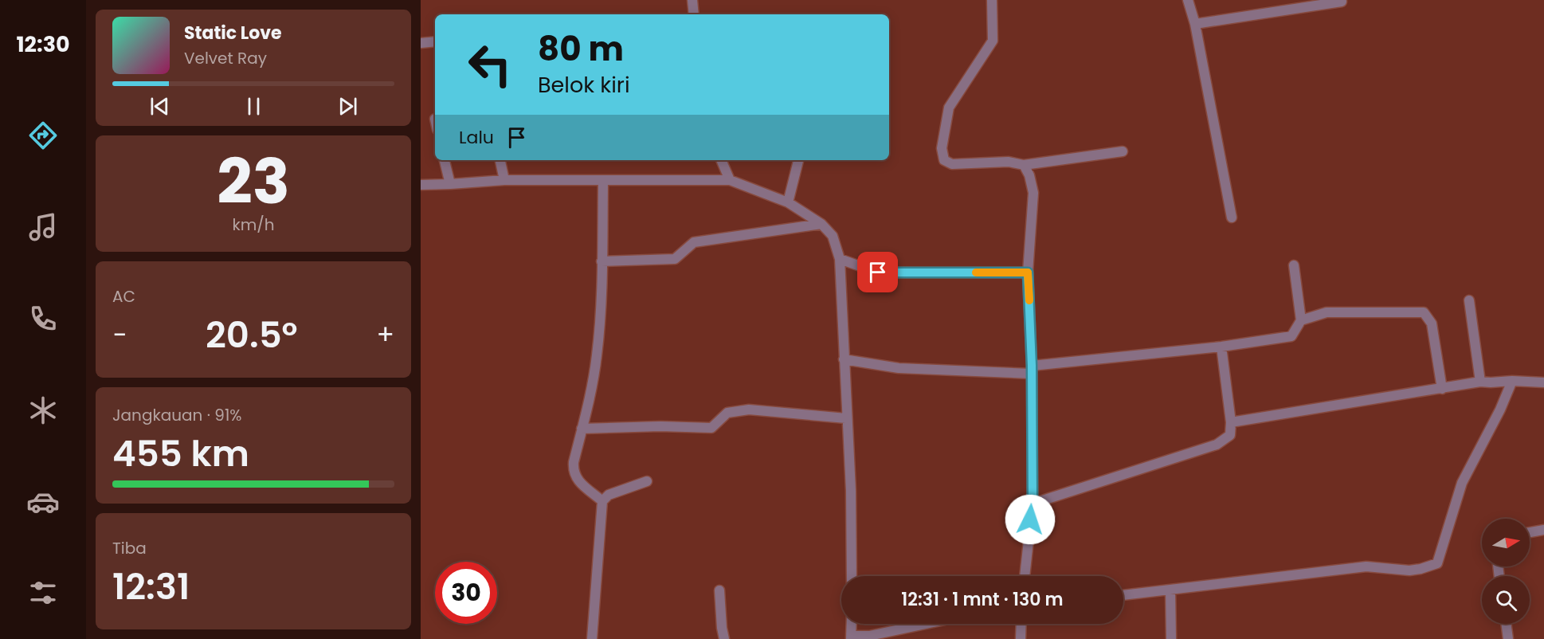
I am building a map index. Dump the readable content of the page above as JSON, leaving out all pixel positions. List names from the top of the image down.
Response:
{
  "north": "right",
  "page": {
    "tabs": "12:30",
    "turn": ["80 m", "Belok kiri"],
    "song": ["Static Love", "Velvet Ray"],
    "then": "Lalu",
    "tile": [
      ["23", "km/h"],
      "AC",
      ["Jangkauan · 91%", "455 km"],
      ["Tiba", "12:31"]
    ],
    "heat": ["−", "20.5°", "+"],
    "limit": "30",
    "trip": "12:31 · 1 mnt · 130 m"
  }
}
